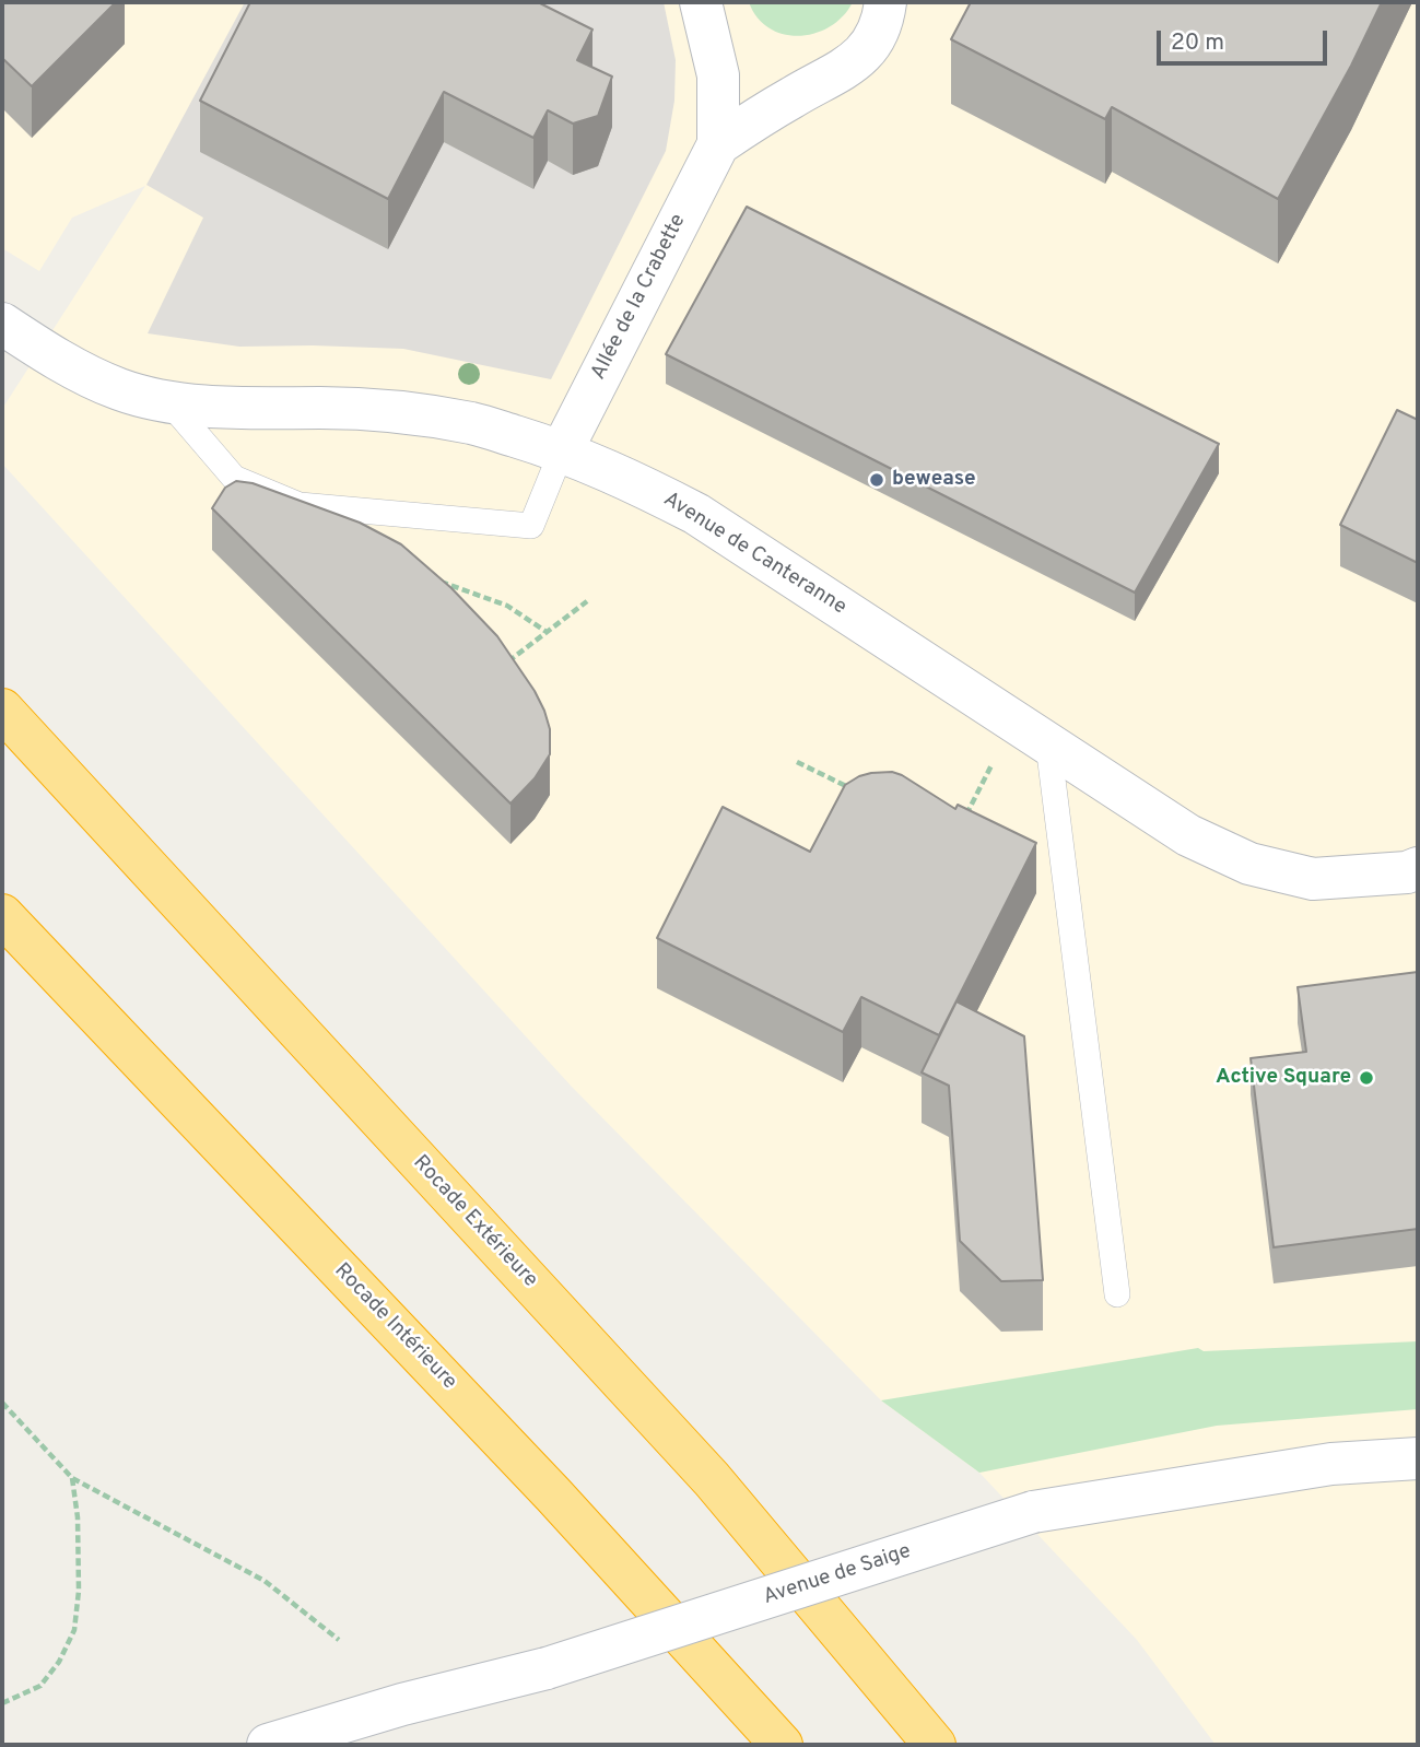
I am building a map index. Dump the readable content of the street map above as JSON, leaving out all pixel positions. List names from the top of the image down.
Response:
{
  "streets": {
    "highway": ["Rocade Extérieure", "Rocade Intérieure"],
    "street": ["Allée de la Crabette", "Avenue de Canteranne", "Avenue de Saige"]
  },
  "crossings": [
    ["Allée de la Crabette", "Avenue de Canteranne"]
  ],
  "places": ["bewease", "Active Square"],
  "scale_bar": "20 m"
}
